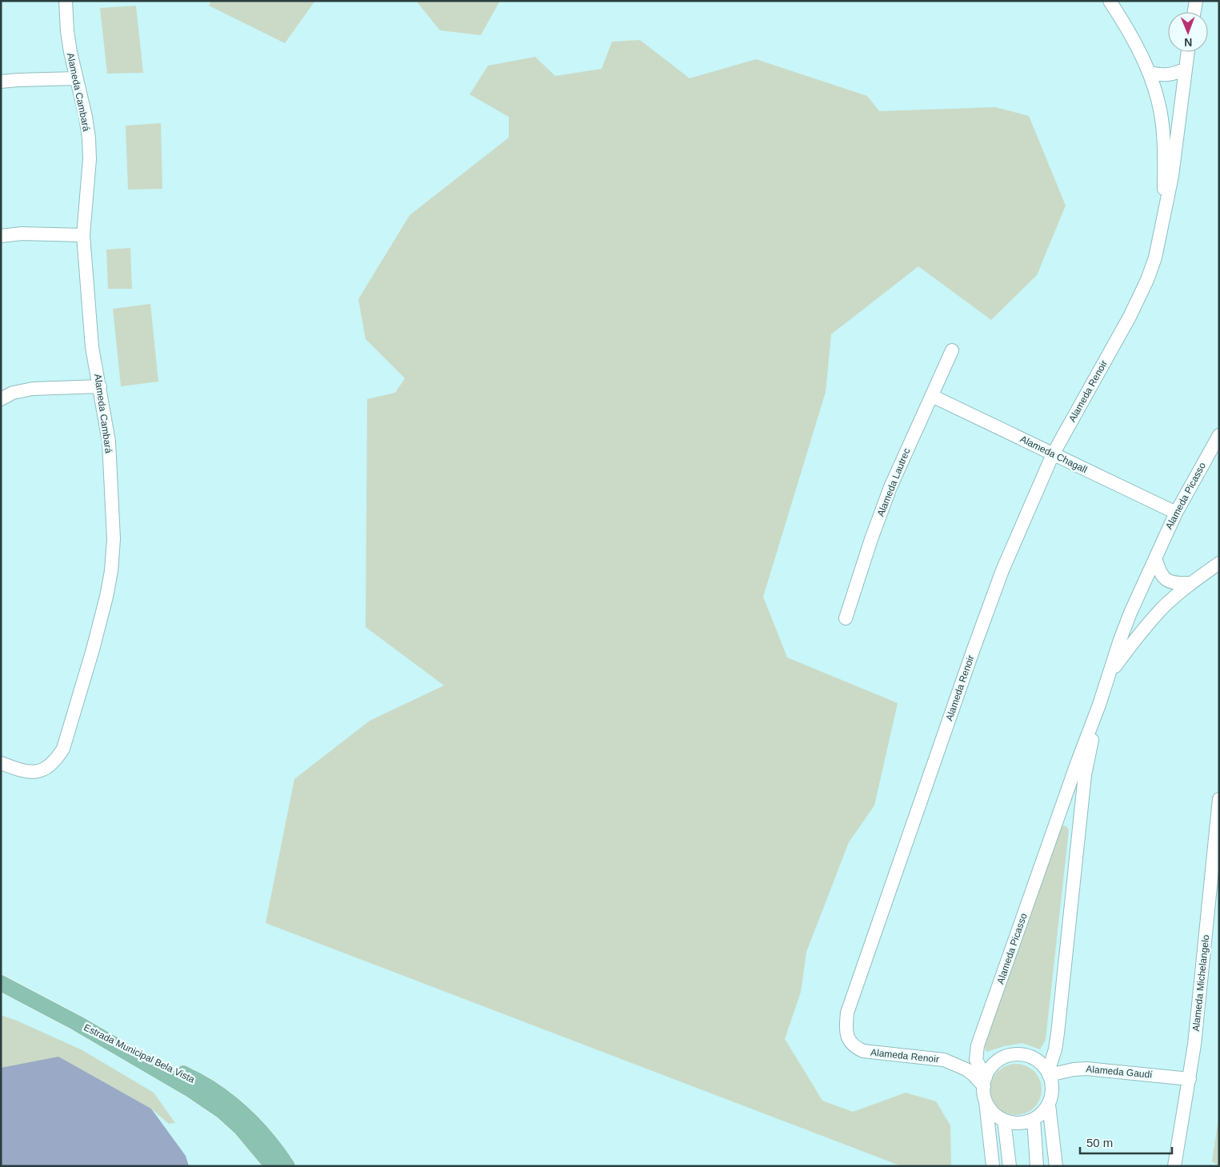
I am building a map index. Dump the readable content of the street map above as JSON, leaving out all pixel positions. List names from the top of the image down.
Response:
{
  "streets": {
    "main road": ["Estrada Municipal Bela Vista"],
    "street": [
      "Alameda Cambará",
      "Alameda Renoir",
      "Alameda Chagall",
      "Alameda Lautrec",
      "Alameda Picasso",
      "Alameda Michelangelo",
      "Alameda Gaudí"
    ]
  },
  "crossings": [
    ["Alameda Renoir", "Alameda Chagall"],
    ["Alameda Renoir", "Alameda Picasso"],
    ["Alameda Renoir", "Alameda Gaudí"],
    ["Alameda Chagall", "Alameda Lautrec"],
    ["Alameda Chagall", "Alameda Picasso"],
    ["Alameda Picasso", "Alameda Gaudí"],
    ["Alameda Michelangelo", "Alameda Gaudí"]
  ],
  "scale_bar": "50 m",
  "north": "bottom"
}
